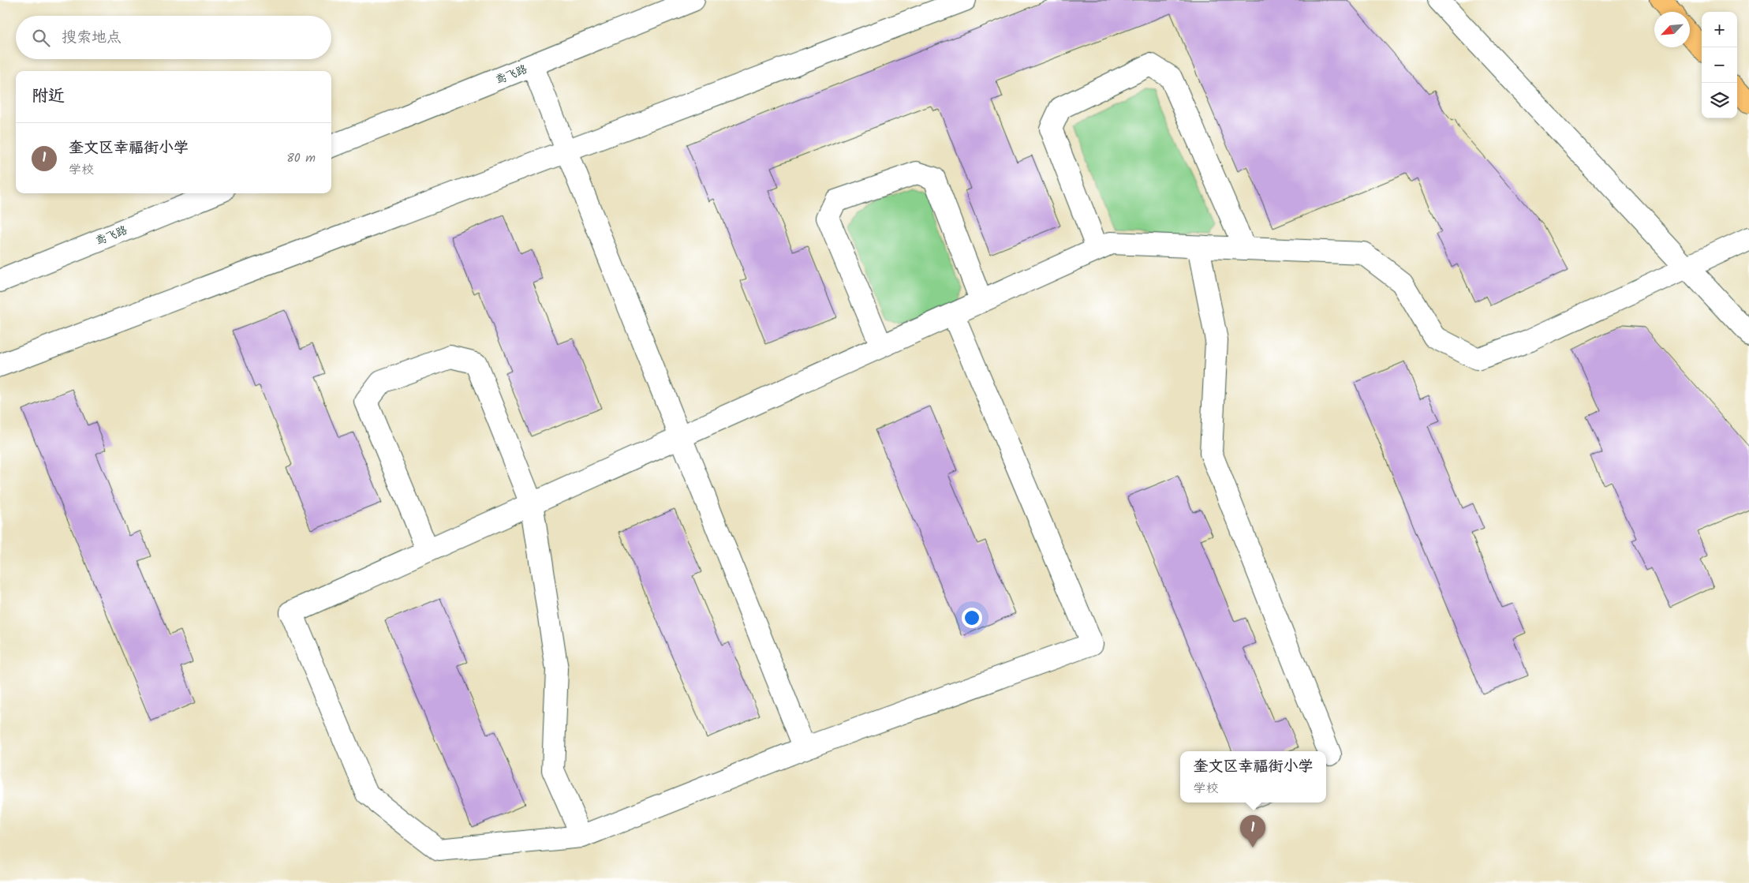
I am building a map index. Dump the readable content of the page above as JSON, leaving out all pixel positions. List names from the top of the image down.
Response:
{
  "streets": {
    "street": ["鸢飞路"]
  },
  "north": "bottom left",
  "page": {
    "map_buttons": ["+", "−"],
    "search": "搜索地点",
    "heading": "附近",
    "list": [
      {
        "mark": "1",
        "name": "奎文区幸福街小学",
        "note": "学校",
        "value": "80 m"
      }
    ],
    "popup": ["奎文区幸福街小学", "学校"],
    "pins": "1"
  }
}
